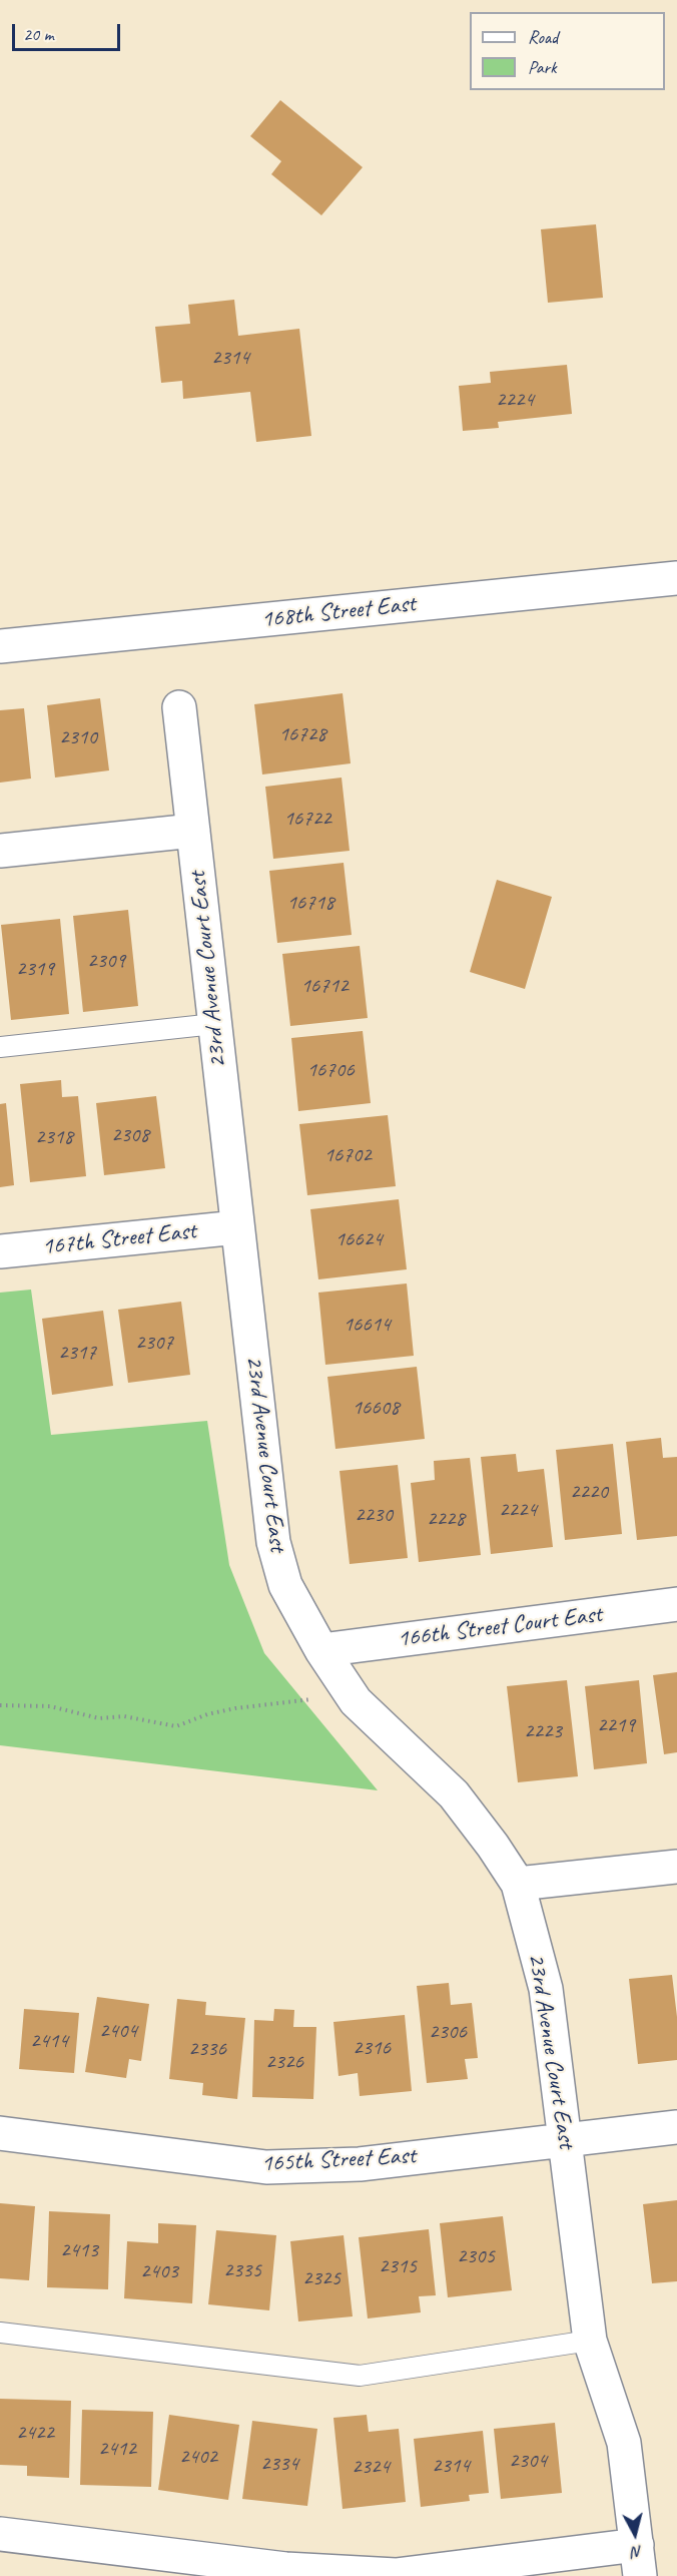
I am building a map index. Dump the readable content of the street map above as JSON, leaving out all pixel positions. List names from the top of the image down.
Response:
{
  "streets": {
    "street": [
      "168th Street East",
      "23rd Avenue Court East",
      "167th Street East",
      "166th Street Court East",
      "165th Street East"
    ]
  },
  "crossings": [
    ["23rd Avenue Court East", "167th Street East"],
    ["23rd Avenue Court East", "166th Street Court East"],
    ["23rd Avenue Court East", "165th Street East"]
  ],
  "house_numbers": [
    "2314",
    "2224",
    "16728",
    "2310",
    "16722",
    "16718",
    "2309",
    "2319",
    "16712",
    "16706",
    "2308",
    "2318",
    "16702",
    "16624",
    "16614",
    "2307",
    "2317",
    "16608",
    "2220",
    "2224",
    "2230",
    "2228",
    "2219",
    "2223",
    "2404",
    "2306",
    "2414",
    "2316",
    "2336",
    "2326",
    "2413",
    "2305",
    "2315",
    "2335",
    "2403",
    "2325",
    "2422",
    "2412",
    "2402",
    "2304",
    "2334",
    "2314",
    "2324"
  ],
  "legend": ["Road", "Park"],
  "scale_bar": "20 m",
  "north": "bottom"
}
